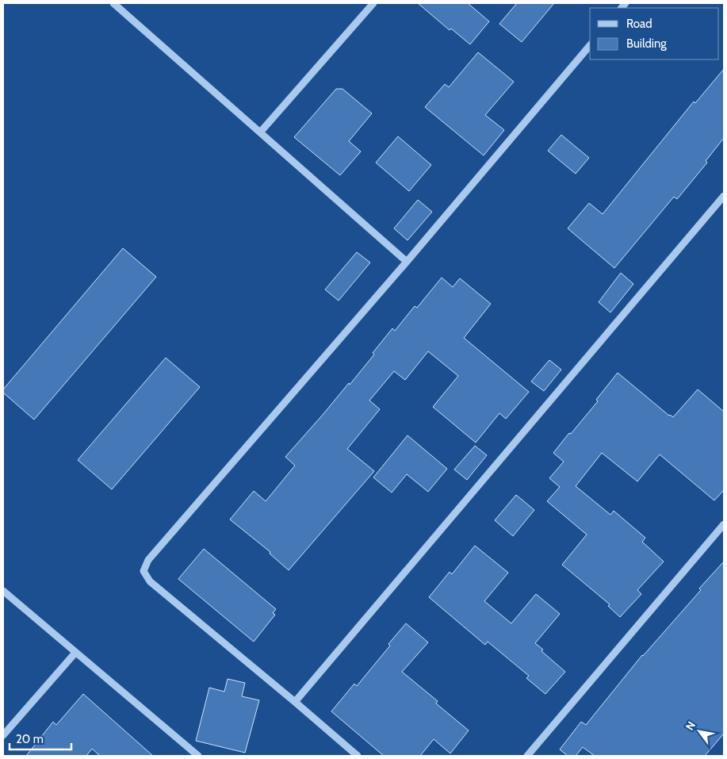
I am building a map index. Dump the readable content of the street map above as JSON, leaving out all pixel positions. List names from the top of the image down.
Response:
{
  "legend": ["Road", "Building"],
  "scale_bar": "20 m",
  "north": "top left"
}
